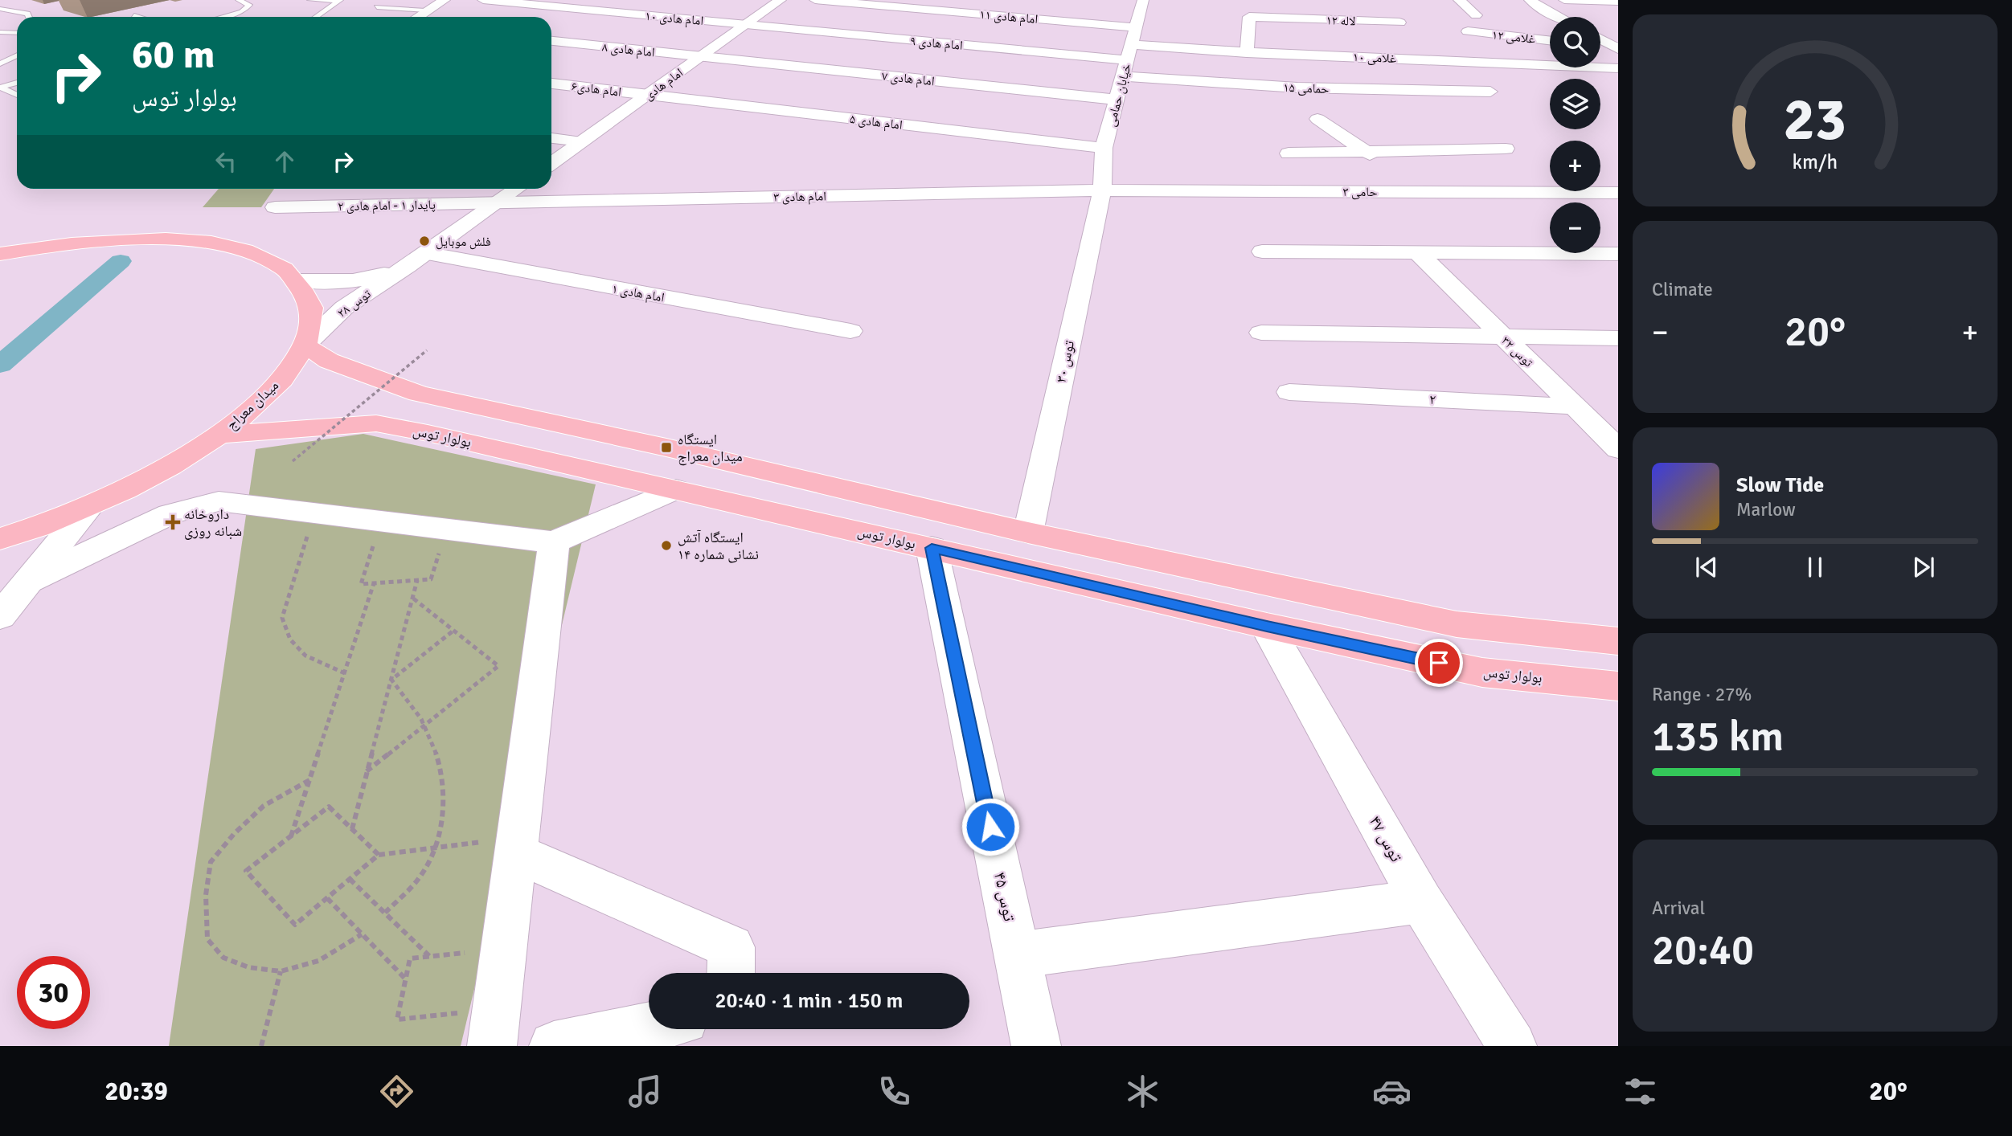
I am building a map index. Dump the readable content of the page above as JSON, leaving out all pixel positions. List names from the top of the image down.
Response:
{
  "streets": {
    "main road": ["میدان معراج", "بولوار توس"],
    "street": [
      "امام هادی ۱۱",
      "امام هادی ۱۰",
      "لاله ۱۲",
      "غلامی ۱۲",
      "امام هادی ۹",
      "امام هادی ۸",
      "غلامی ۱۰",
      "امام هادی ۷",
      "امام هادی",
      "حمامی ۱۵",
      "امام هادی۶",
      "خیابان حمامی",
      "امام هادی ۵",
      "حامی ۳",
      "امام هادی ۳",
      "پایدار ۱ - امام هادی ۲",
      "امام هادی ۱",
      "توس ۲۸",
      "توس ۳۲",
      "توس ۳۰",
      "۲",
      "توس ۴۷",
      "توس ۴۵"
    ]
  },
  "crossings": [
    ["امام هادی ۱۱", "خیابان حمامی"],
    ["امام هادی ۱۰", "امام هادی ۹"],
    ["امام هادی ۱۰", "امام هادی"],
    ["لاله ۱۲", "غلامی ۱۰"],
    ["امام هادی ۹", "امام هادی"],
    ["امام هادی ۹", "خیابان حمامی"],
    ["امام هادی ۸", "امام هادی ۷"],
    ["امام هادی ۸", "امام هادی"],
    ["غلامی ۱۰", "حمامی ۱۵"],
    ["غلامی ۱۰", "خیابان حمامی"],
    ["امام هادی ۷", "امام هادی"],
    ["امام هادی ۷", "خیابان حمامی"],
    ["امام هادی", "امام هادی۶"],
    ["امام هادی", "امام هادی ۵"],
    ["حمامی ۱۵", "خیابان حمامی"],
    ["امام هادی۶", "امام هادی ۵"],
    ["خیابان حمامی", "امام هادی ۵"],
    ["خیابان حمامی", "حامی ۳"],
    ["خیابان حمامی", "امام هادی ۳"],
    ["خیابان حمامی", "توس ۳۰"],
    ["حامی ۳", "امام هادی ۳"],
    ["حامی ۳", "توس ۳۰"],
    ["امام هادی ۳", "پایدار ۱ - امام هادی ۲"],
    ["امام هادی ۳", "توس ۳۰"],
    ["امام هادی ۱", "توس ۲۸"],
    ["توس ۲۸", "میدان معراج"],
    ["توس ۳۲", "۲"],
    ["میدان معراج", "بولوار توس"],
    ["بولوار توس", "توس ۴۷"],
    ["بولوار توس", "توس ۴۵"]
  ],
  "places": {
    "other": ["فلش موبایل", "ایستگاه آتش نشانی شماره ۱۴"],
    "transit": ["ایستگاه میدان معراج"],
    "health": ["داروخانه شبانه روزی"]
  },
  "page": {
    "map_buttons": ["+", "−"],
    "turn": ["60 m", "بولوار توس"],
    "tile": [
      "Climate",
      ["Range · 27%", "135 km"],
      ["Arrival", "20:40"]
    ],
    "heat": ["−", "20°", "+"],
    "song": ["Slow Tide", "Marlow"],
    "limit": "30",
    "trip": "20:40 · 1 min · 150 m",
    "tabs": ["20:39", "20°"],
    "gauge": ["23", "km/h"]
  }
}
